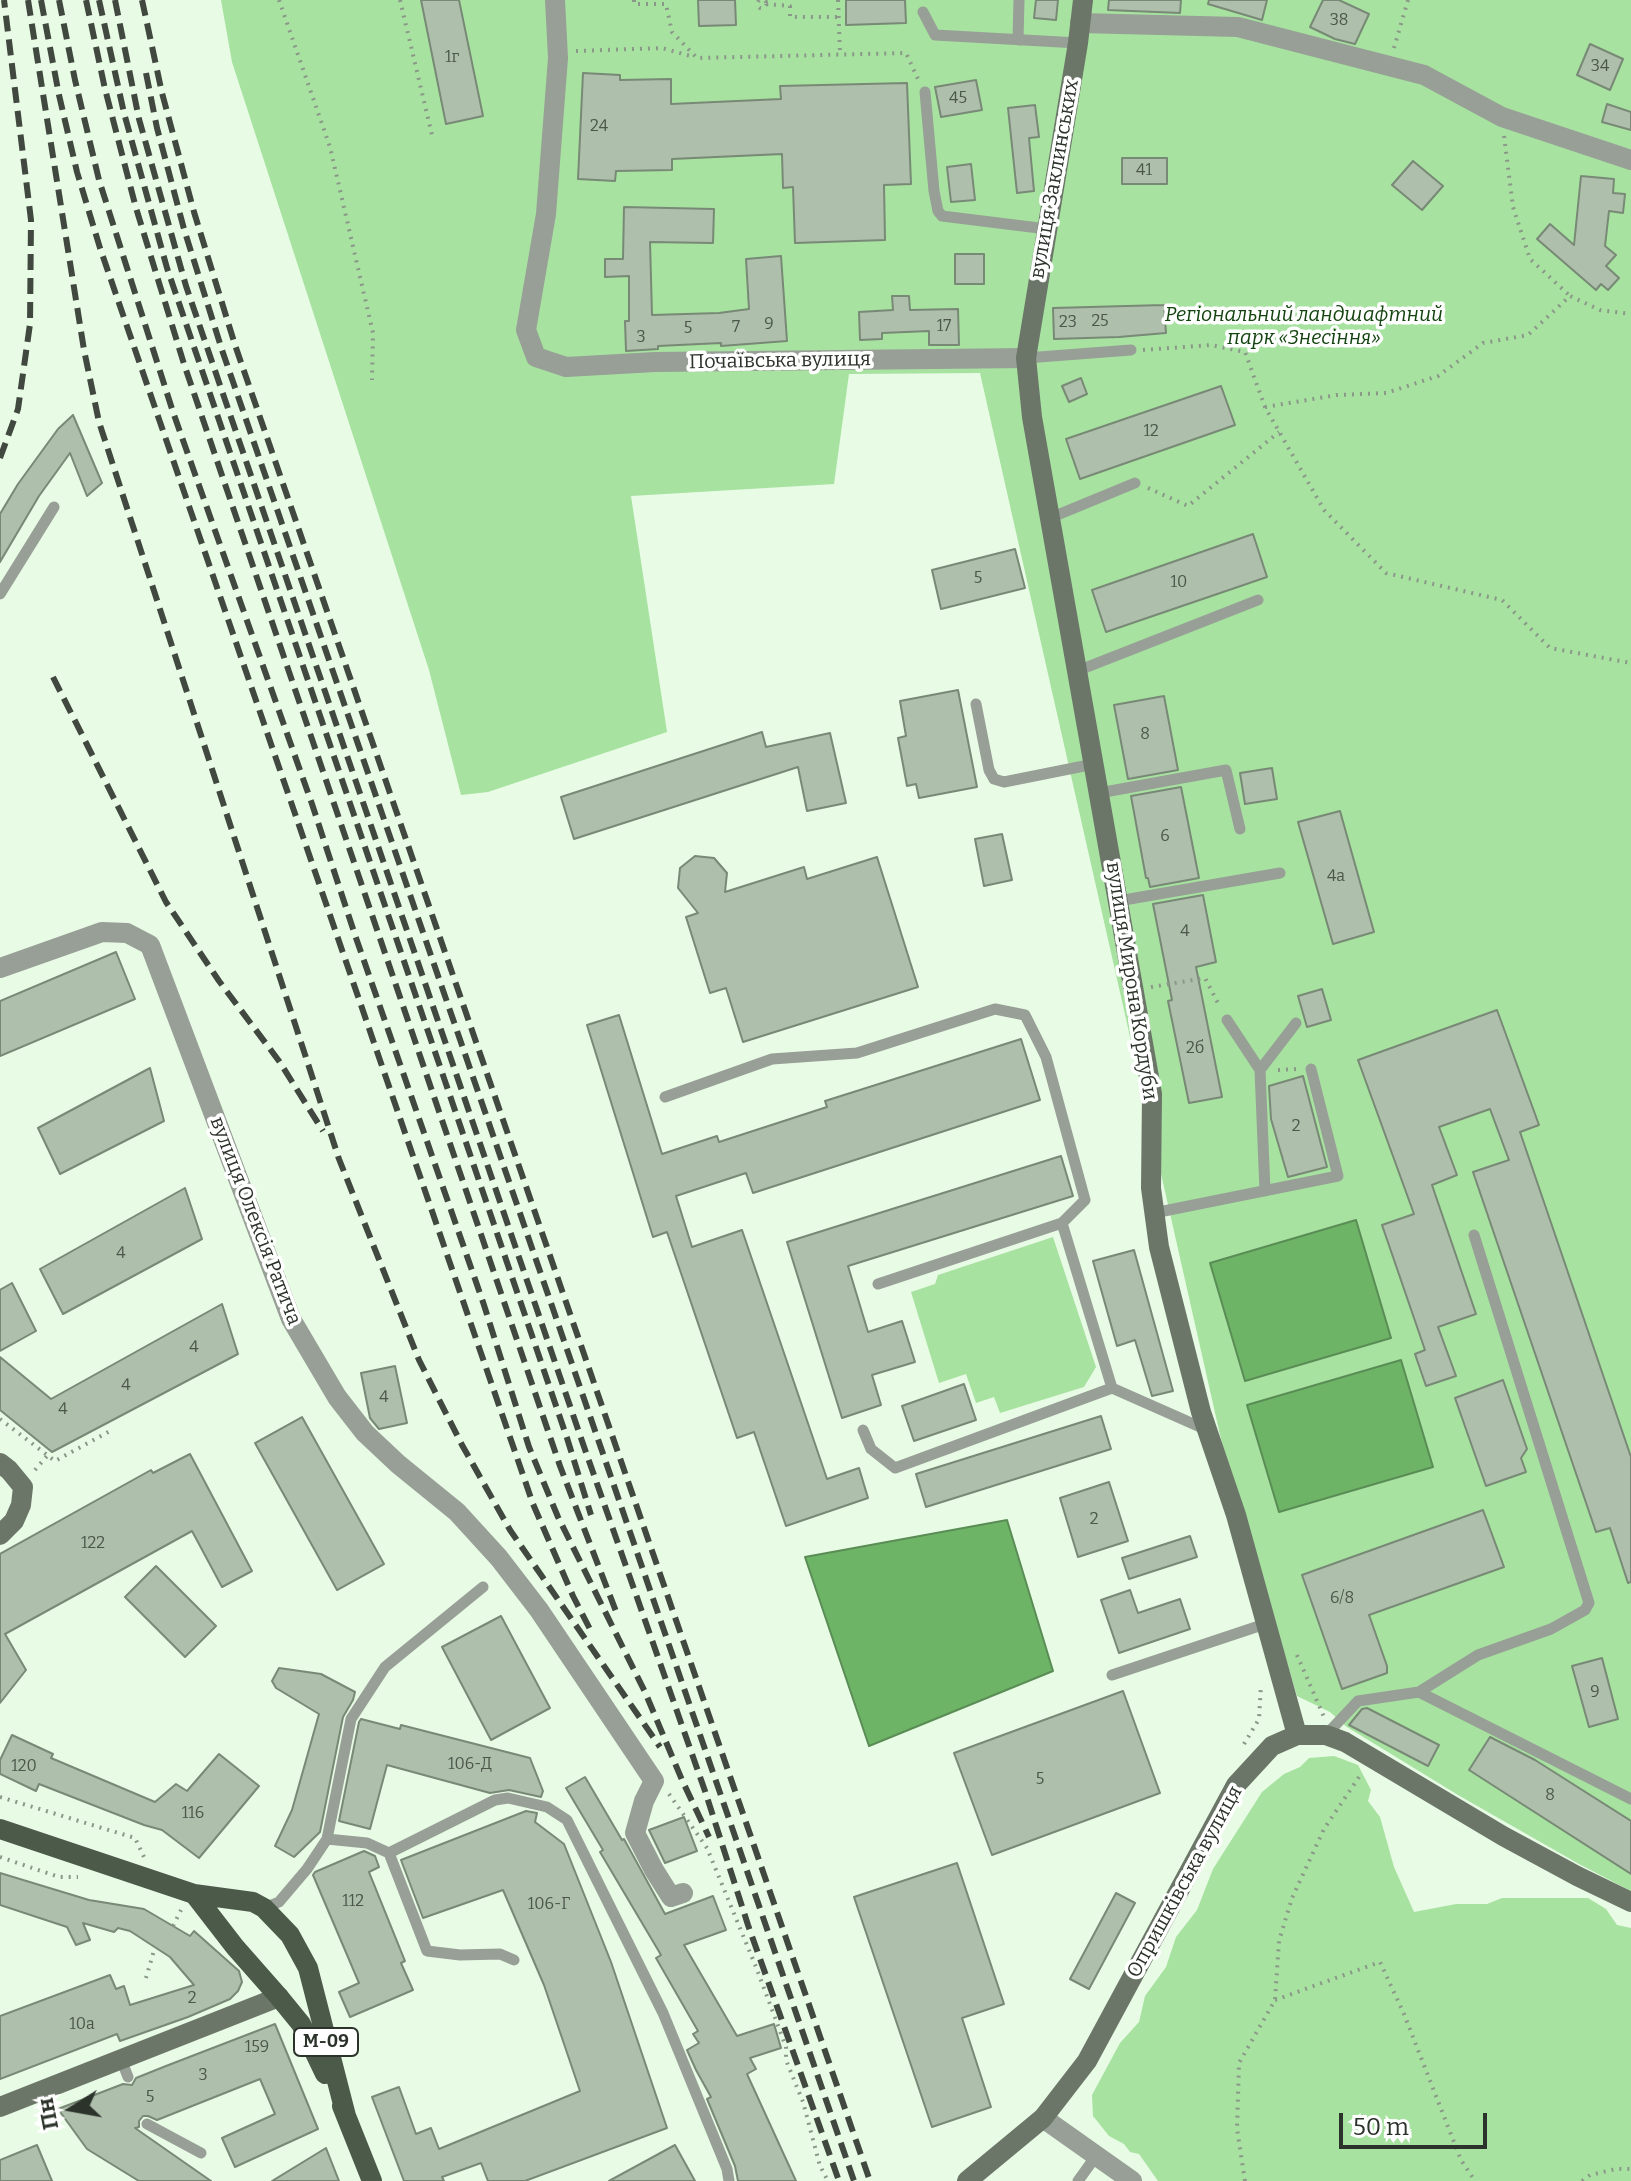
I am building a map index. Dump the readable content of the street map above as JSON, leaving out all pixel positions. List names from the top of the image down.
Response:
{
  "streets": {
    "main road": ["М-09"],
    "street": [
      "вулиця Заклинських",
      "Почаївська вулиця",
      "вулиця Мирона Кордуби",
      "вулиця Олексія Ратича",
      "Опришківська вулиця"
    ]
  },
  "crossings": [
    ["вулиця Заклинських", "Почаївська вулиця"],
    ["вулиця Заклинських", "вулиця Мирона Кордуби"],
    ["Почаївська вулиця", "вулиця Мирона Кордуби"],
    ["вулиця Мирона Кордуби", "Опришківська вулиця"]
  ],
  "parks": ["Регіональний ландшафтний парк «Знесіння»"],
  "house_numbers": [
    "38",
    "1г",
    "34",
    "45",
    "24",
    "41",
    "25",
    "23",
    "9",
    "17",
    "7",
    "5",
    "3",
    "12",
    "5",
    "10",
    "8",
    "6",
    "4а",
    "4",
    "2б",
    "2",
    "4",
    "4",
    "4",
    "4",
    "4",
    "2",
    "122",
    "6/8",
    "9",
    "106-Д",
    "120",
    "5",
    "8",
    "116",
    "112",
    "106-Г",
    "2",
    "10а",
    "159",
    "3",
    "5"
  ],
  "scale_bar": "50 m",
  "north": "left"
}
